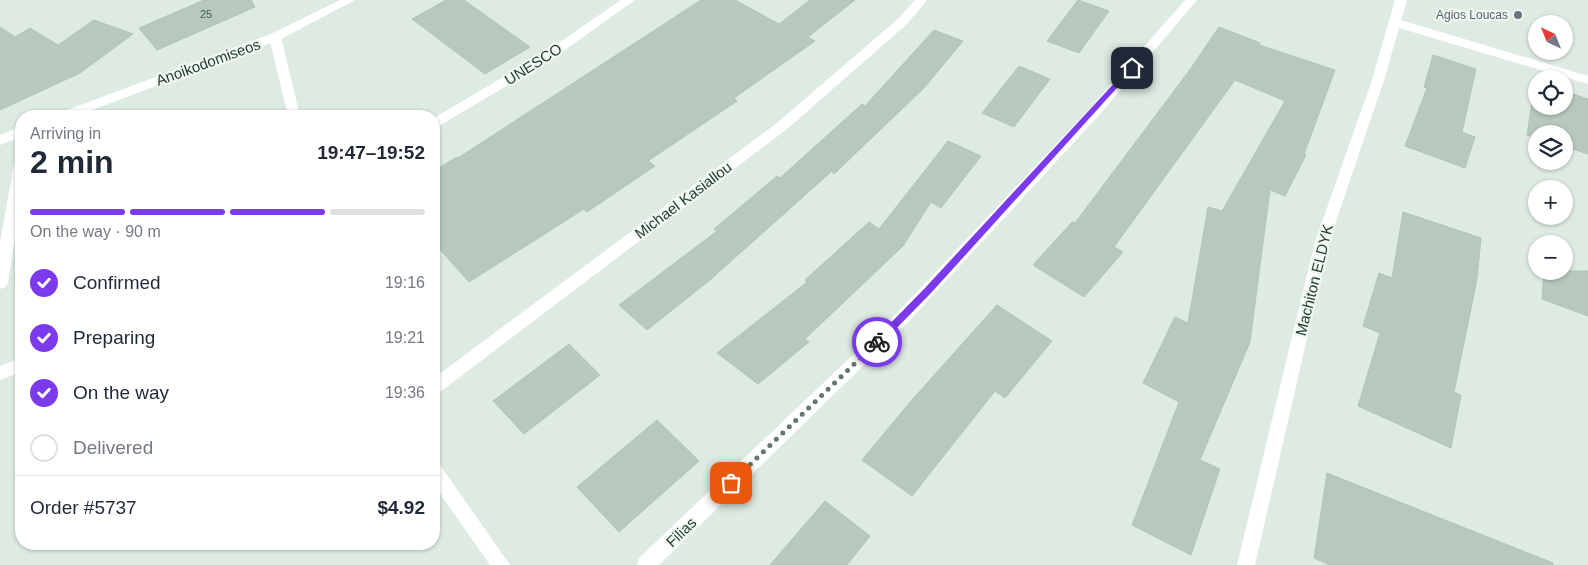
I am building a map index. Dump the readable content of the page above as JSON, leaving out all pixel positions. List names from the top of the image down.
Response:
{
  "streets": {
    "street": [
      "Anoikodomiseos",
      "UNESCO",
      "Michael Kasiallou",
      "Machiton ELDYK",
      "Filias"
    ]
  },
  "places": ["Agios Loucas"],
  "house_numbers": ["25"],
  "north": "top left",
  "page": {
    "map_buttons": ["+", "−"],
    "heading": ["2 min", "Arriving in", "19:47–19:52"],
    "panel": ["Order #5737", "$4.92"],
    "bar": "On the way · 90 m",
    "list": [
      ["Confirmed", "19:16"],
      ["Preparing", "19:21"],
      ["On the way", "19:36"],
      "Delivered"
    ]
  }
}
